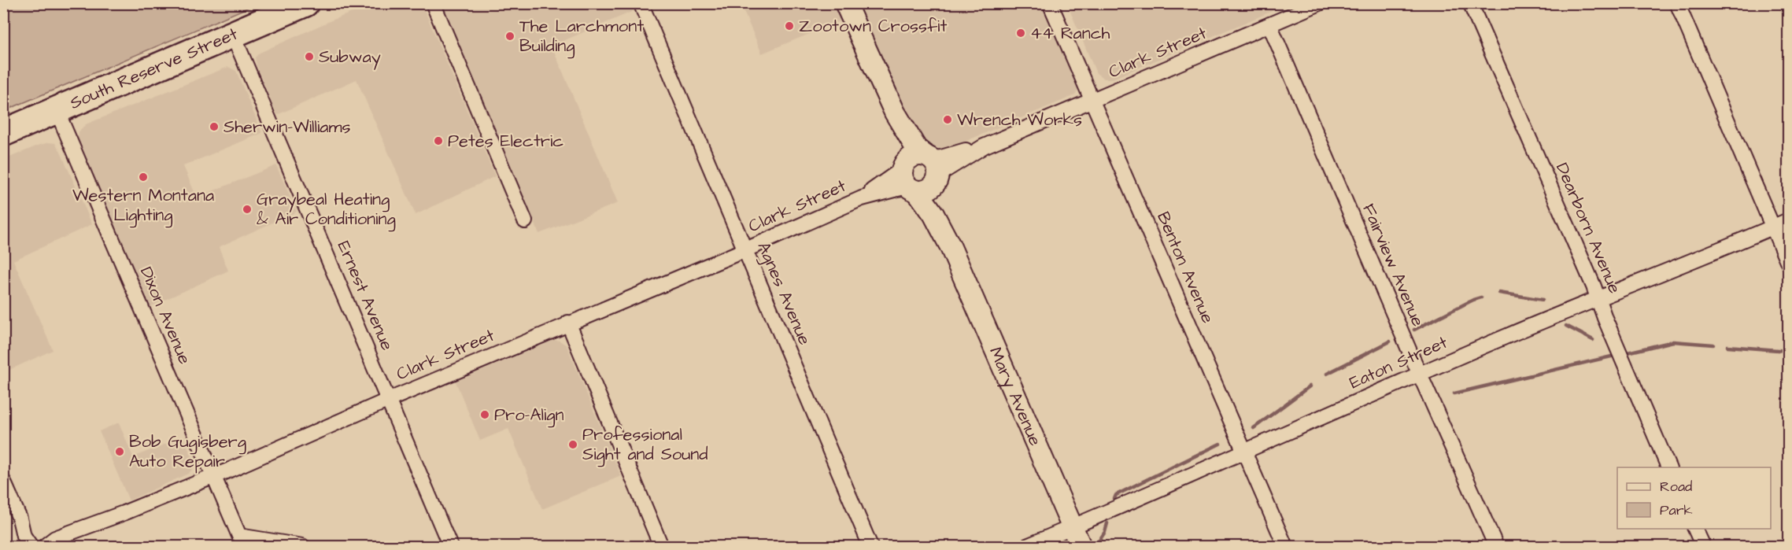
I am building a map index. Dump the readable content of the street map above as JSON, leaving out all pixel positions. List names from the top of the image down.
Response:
{
  "streets": {
    "highway": ["South Reserve Street"],
    "street": [
      "Clark Street",
      "Dearborn Avenue",
      "Fairview Avenue",
      "Benton Avenue",
      "Agnes Avenue",
      "Ernest Avenue",
      "Dixon Avenue",
      "Eaton Street",
      "Mary Avenue"
    ]
  },
  "crossings": [
    ["Clark Street", "Fairview Avenue"],
    ["Clark Street", "Benton Avenue"],
    ["Clark Street", "Agnes Avenue"],
    ["Clark Street", "Ernest Avenue"],
    ["Clark Street", "Dixon Avenue"],
    ["Clark Street", "Mary Avenue"],
    ["South Reserve Street", "Ernest Avenue"],
    ["South Reserve Street", "Dixon Avenue"],
    ["Dearborn Avenue", "Eaton Street"],
    ["Fairview Avenue", "Eaton Street"],
    ["Benton Avenue", "Eaton Street"],
    ["Eaton Street", "Mary Avenue"]
  ],
  "places": [
    "Zootown Crossfit",
    "44 Ranch",
    "The Larchmont Building",
    "Subway",
    "Wrench Works",
    "Sherwin-Williams",
    "Petes Electric",
    "Western Montana Lighting",
    "Graybeal Heating & Air Conditioning",
    "Pro-Align",
    "Professional Sight and Sound",
    "Bob Gugisberg Auto Repair"
  ],
  "legend": ["Road", "Park"]
}
